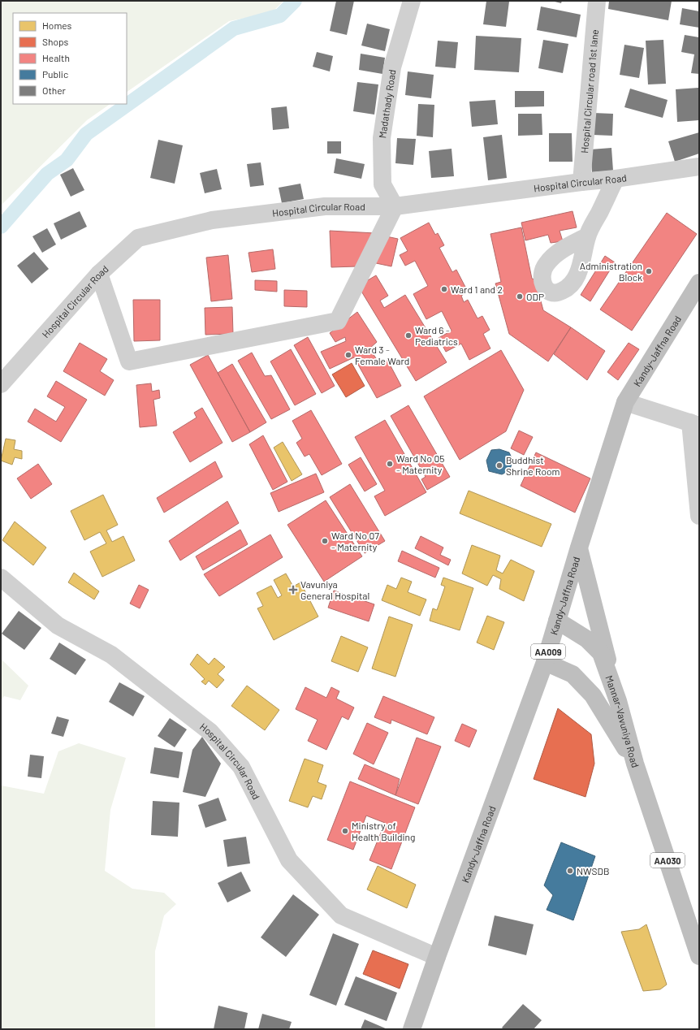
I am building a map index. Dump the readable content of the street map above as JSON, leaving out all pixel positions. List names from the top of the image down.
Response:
{
  "streets": {
    "highway": [
      "Kandy-Jaffna Road",
      "AA009",
      "Mannar-Vavuniya Road",
      "AA030"
    ],
    "street": ["Hospital Circular road 1st lane", "Madathady Road", "Hospital Circular Road"]
  },
  "crossings": [
    ["Hospital Circular road 1st lane", "Hospital Circular Road"],
    ["Madathady Road", "Hospital Circular Road"],
    ["Hospital Circular Road", "Kandy-Jaffna Road"],
    ["Kandy-Jaffna Road", "Mannar-Vavuniya Road"],
    ["Mannar-Vavuniya Road", "AA030"]
  ],
  "places": {
    "other": [
      "Administration Block",
      "Ward 1 and 2",
      "ODP",
      "Ward 6 - Pediatrics",
      "Ward 3 - Female Ward",
      "Ward No 05 - Maternity",
      "Buddhist Shrine Room",
      "Ward No 07 - Maternity",
      "Ministry of Health Building",
      "NWSDB"
    ],
    "health": ["Vavuniya General Hospital"]
  },
  "legend": [
    "Homes",
    "Shops",
    "Health",
    "Public",
    "Other"
  ]
}
